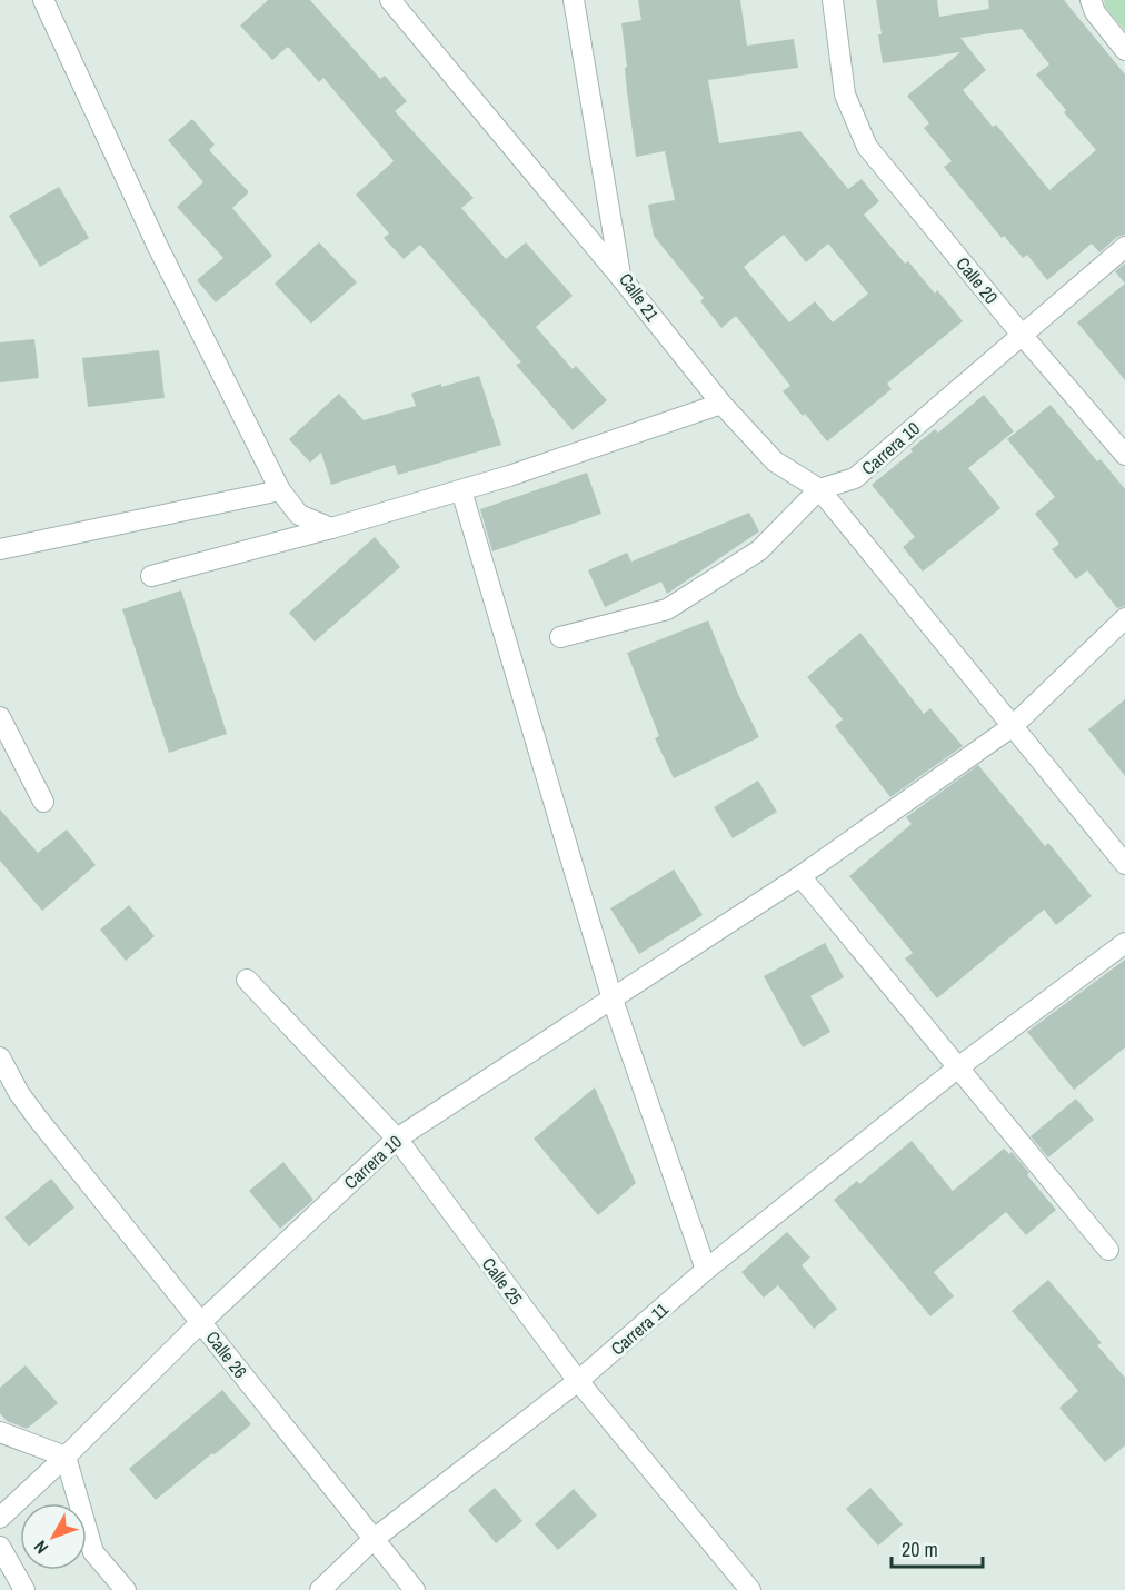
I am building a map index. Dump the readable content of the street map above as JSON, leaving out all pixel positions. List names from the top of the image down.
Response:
{
  "streets": {
    "street": [
      "Calle 20",
      "Calle 21",
      "Carrera 10",
      "Calle 25",
      "Carrera 11",
      "Calle 26"
    ]
  },
  "crossings": [
    ["Calle 20", "Carrera 10"],
    ["Calle 21", "Carrera 10"],
    ["Carrera 10", "Calle 25"],
    ["Carrera 10", "Calle 26"],
    ["Calle 25", "Carrera 11"],
    ["Carrera 11", "Calle 26"]
  ],
  "scale_bar": "20 m",
  "north": "bottom left"
}
